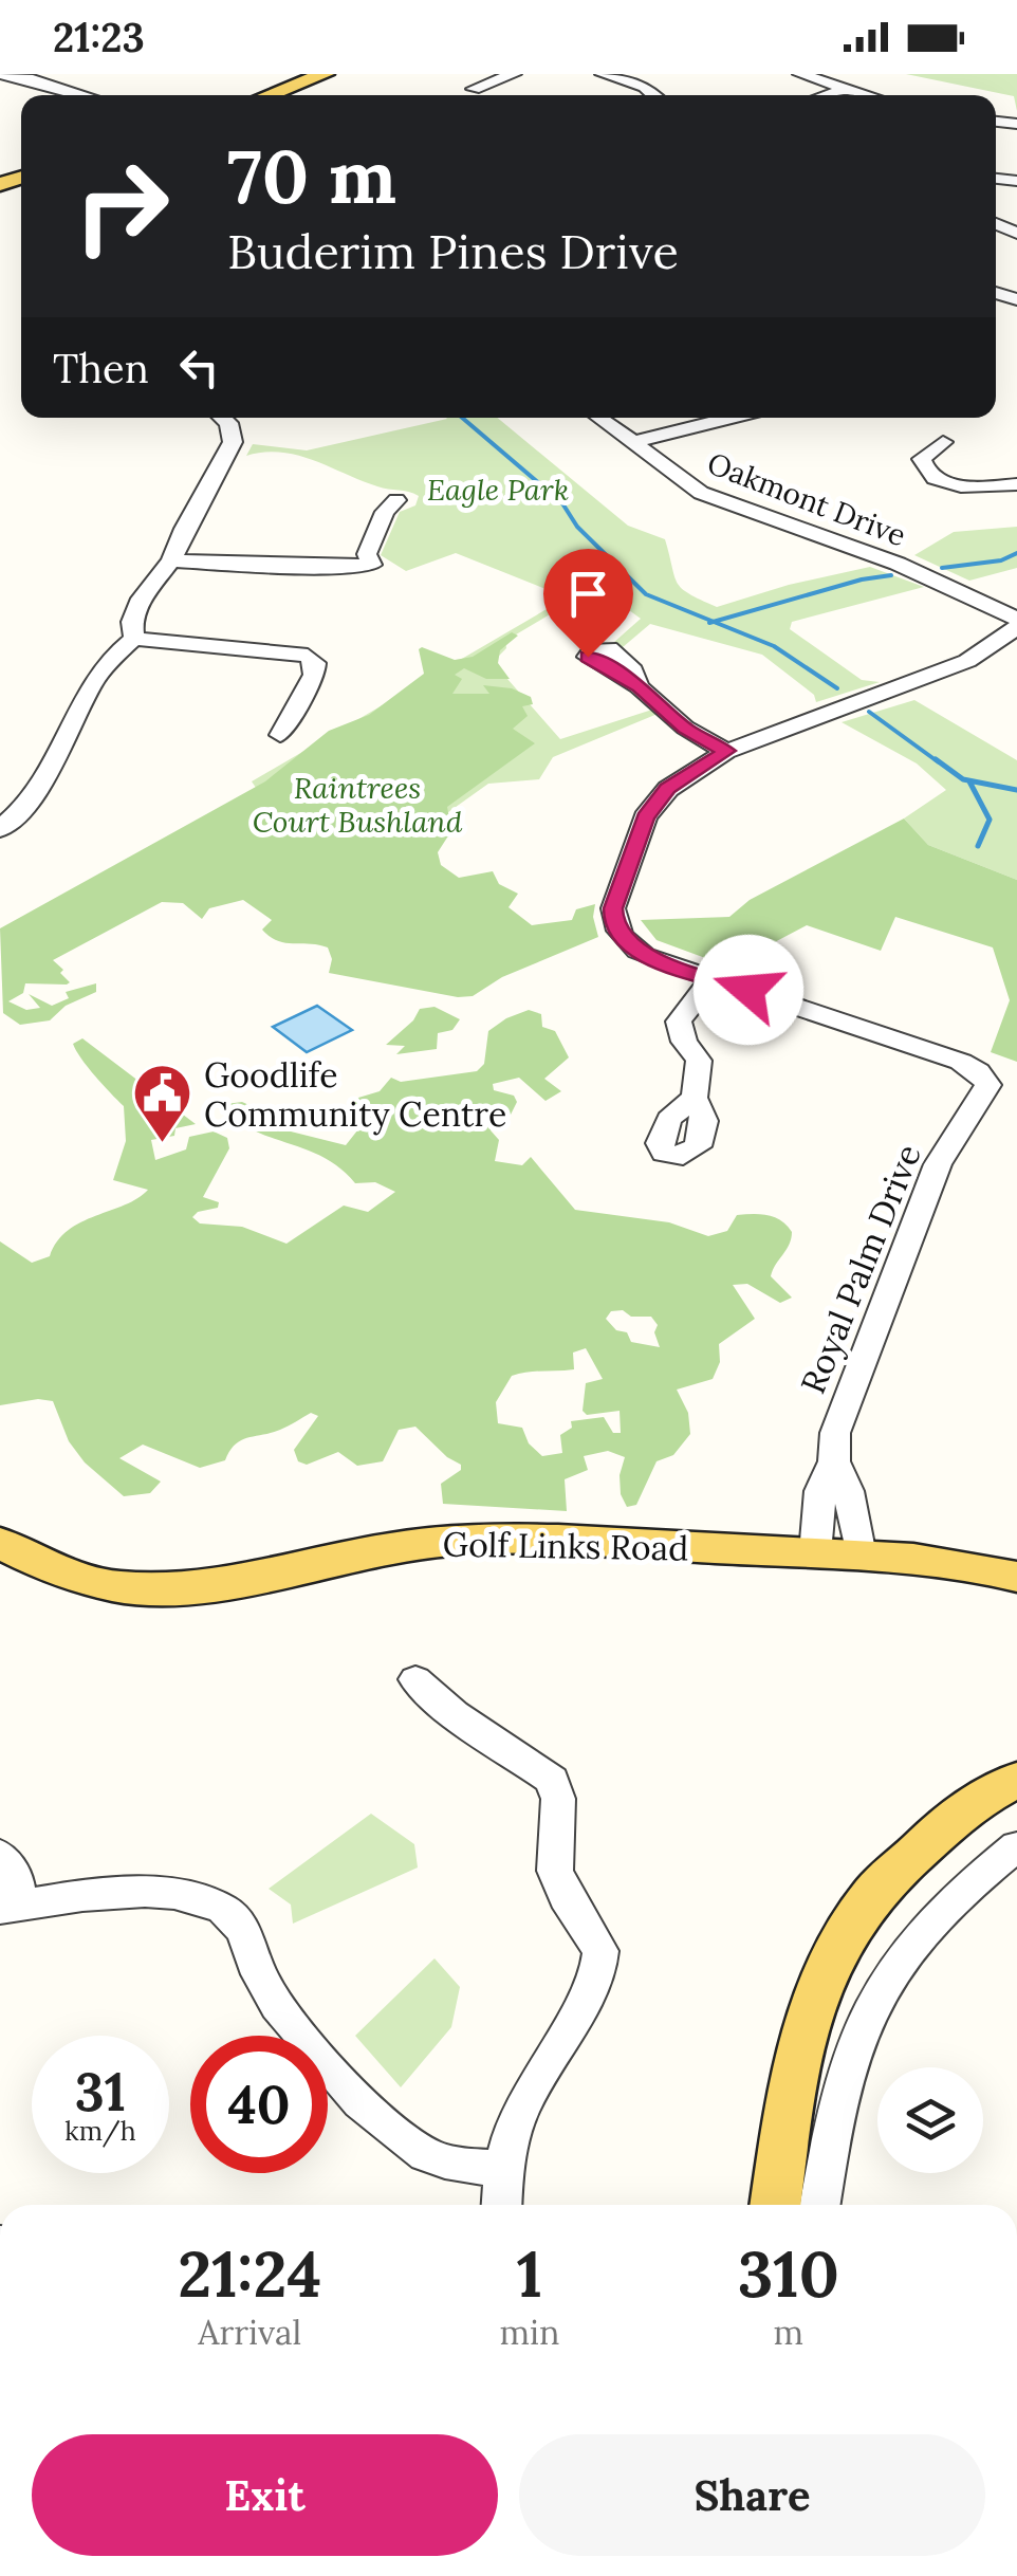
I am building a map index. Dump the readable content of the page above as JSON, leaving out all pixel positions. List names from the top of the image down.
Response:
{
  "streets": {
    "main road": ["Golf Links Road"],
    "street": ["Oakmont Drive", "Royal Palm Drive"]
  },
  "crossings": [
    ["Royal Palm Drive", "Golf Links Road"]
  ],
  "parks": ["Eagle Park", "Raintrees Court Bushland"],
  "places": {
    "public building": ["Goodlife Community Centre"]
  },
  "page": {
    "status": "21:23",
    "turn": ["70 m", "Buderim Pines Drive"],
    "then": "Then",
    "speed": "31 km/h",
    "limit": "40",
    "eta": [
      "21:24",
      "Arrival",
      "1",
      "min",
      "310",
      "m"
    ],
    "buttons": ["Exit", "Share"]
  }
}
